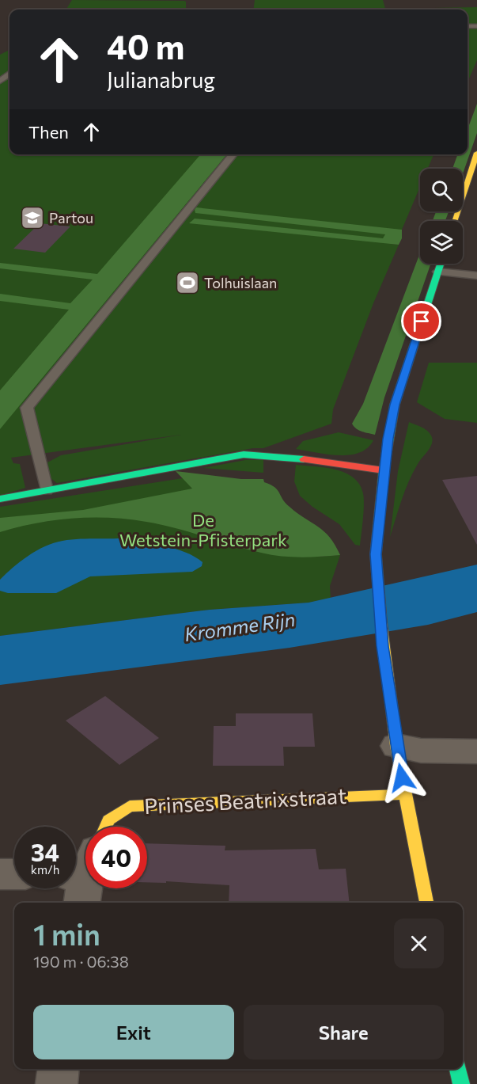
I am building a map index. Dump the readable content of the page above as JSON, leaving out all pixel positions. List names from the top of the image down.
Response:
{
  "streets": {
    "street": ["Prinses Beatrixstraat"]
  },
  "water": ["Kromme Rijn"],
  "parks": ["De Wetstein-Pfisterpark"],
  "places": {
    "school or university": ["Partou"],
    "sports": ["Tolhuislaan"]
  },
  "page": {
    "turn": ["40 m", "Julianabrug"],
    "then": "Then",
    "speed": "34 km/h",
    "limit": "40",
    "heading": ["1 min", "190 m · 06:38"],
    "buttons": ["Exit", "Share"]
  }
}
